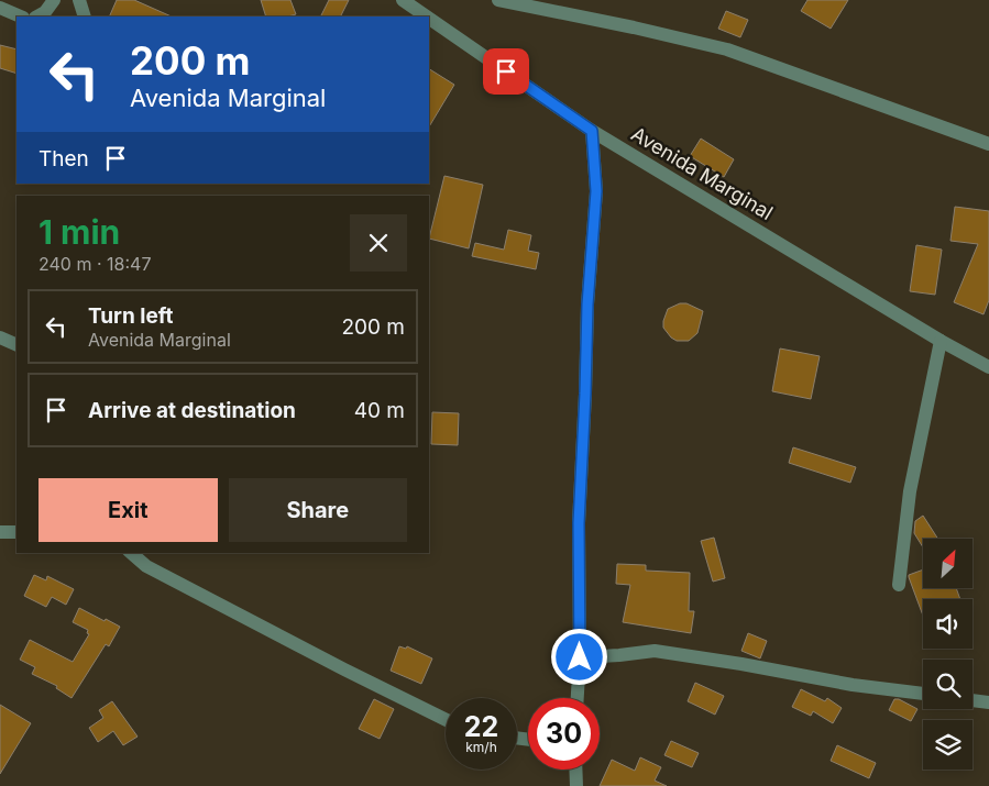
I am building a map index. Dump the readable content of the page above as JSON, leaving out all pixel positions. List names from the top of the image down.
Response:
{
  "streets": {
    "street": ["Avenida Marginal"]
  },
  "north": "top right",
  "page": {
    "turn": ["200 m", "Avenida Marginal"],
    "then": "Then",
    "heading": ["1 min", "240 m · 18:47"],
    "list": [
      {
        "name": "Turn left",
        "note": "Avenida Marginal",
        "value": "200 m"
      },
      {
        "name": "Arrive at destination",
        "value": "40 m"
      }
    ],
    "buttons": ["Exit", "Share"],
    "speed": "22 km/h",
    "limit": "30"
  }
}
